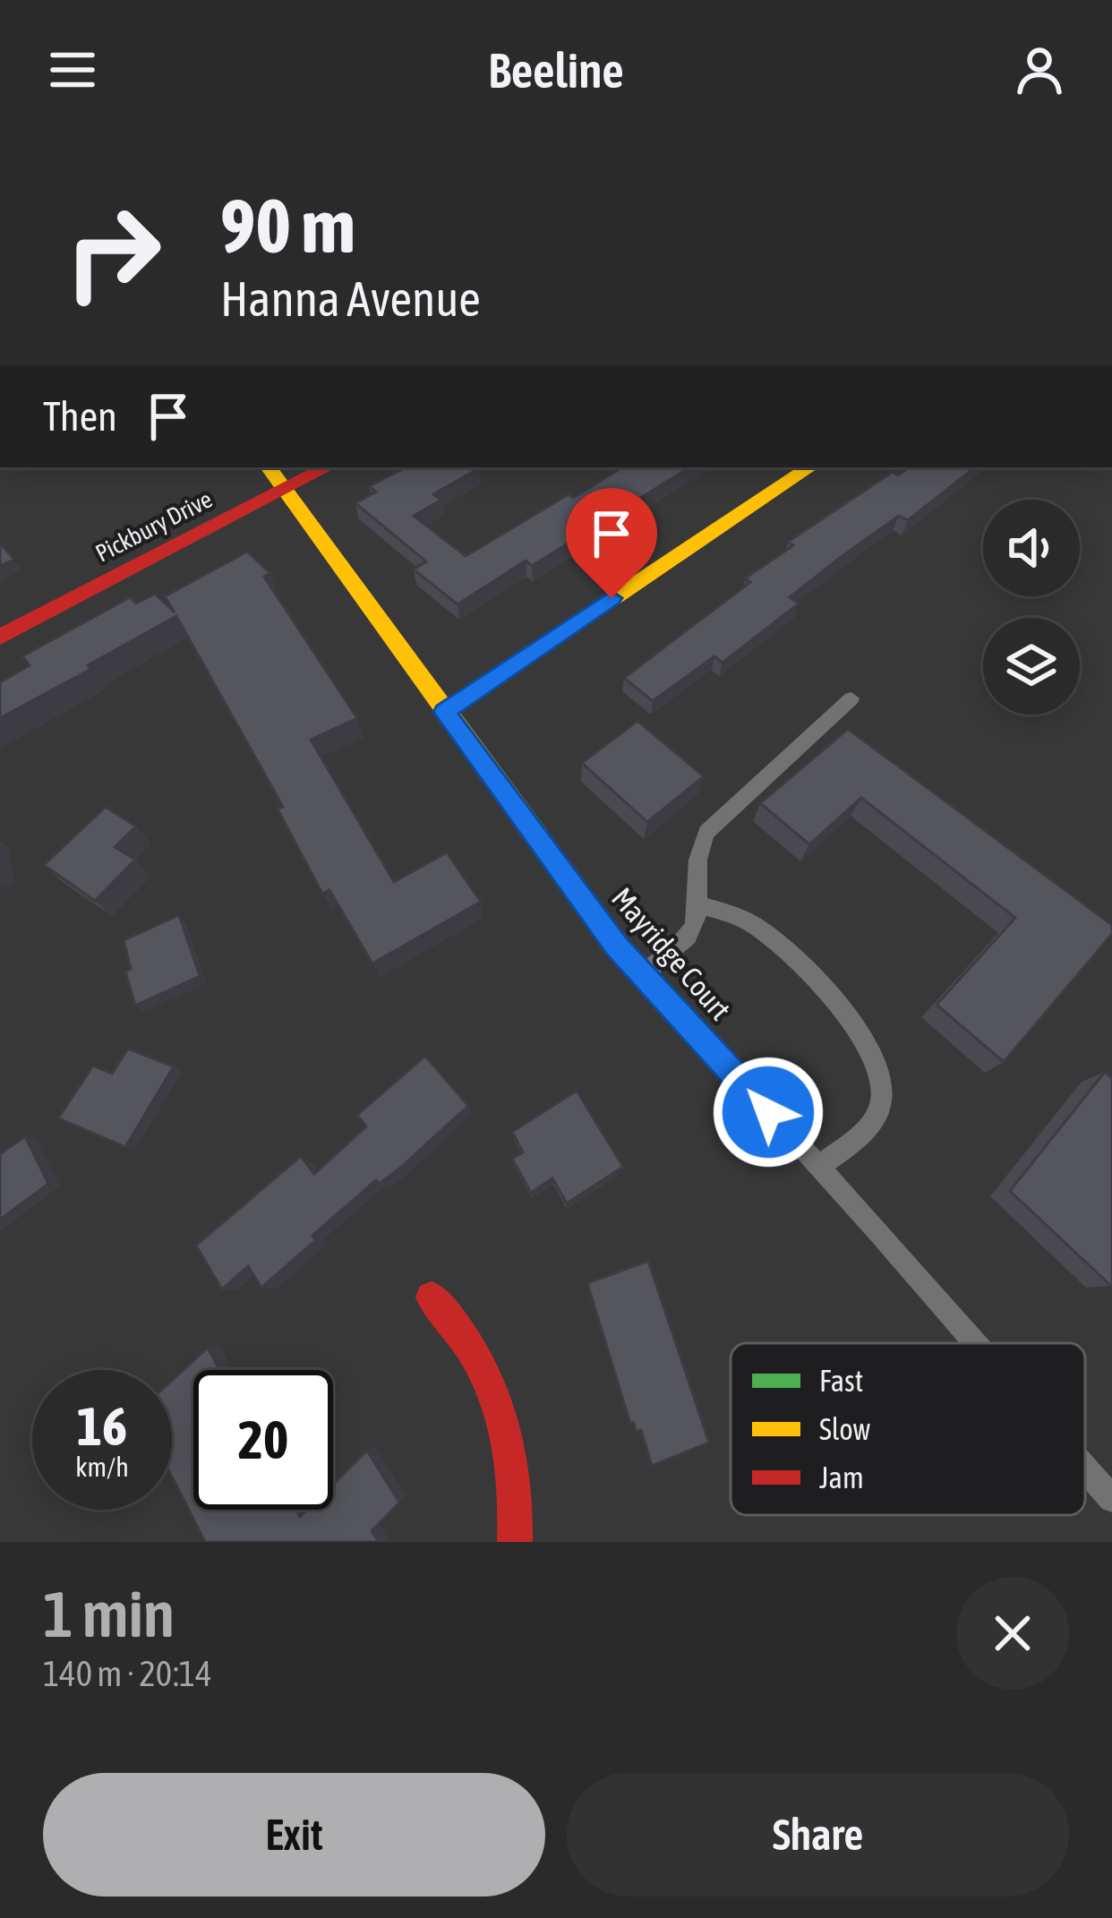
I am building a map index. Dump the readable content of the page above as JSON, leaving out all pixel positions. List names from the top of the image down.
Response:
{
  "streets": {
    "street": ["Pickbury Drive", "Mayridge Court"]
  },
  "crossings": [
    ["Pickbury Drive", "Mayridge Court"]
  ],
  "legend": ["Fast", "Slow", "Jam"],
  "page": {
    "header": "Beeline",
    "turn": ["90 m", "Hanna Avenue"],
    "then": "Then",
    "speed": "16 km/h",
    "limit": "20",
    "heading": ["1 min", "140 m · 20:14"],
    "buttons": ["Exit", "Share"]
  }
}
